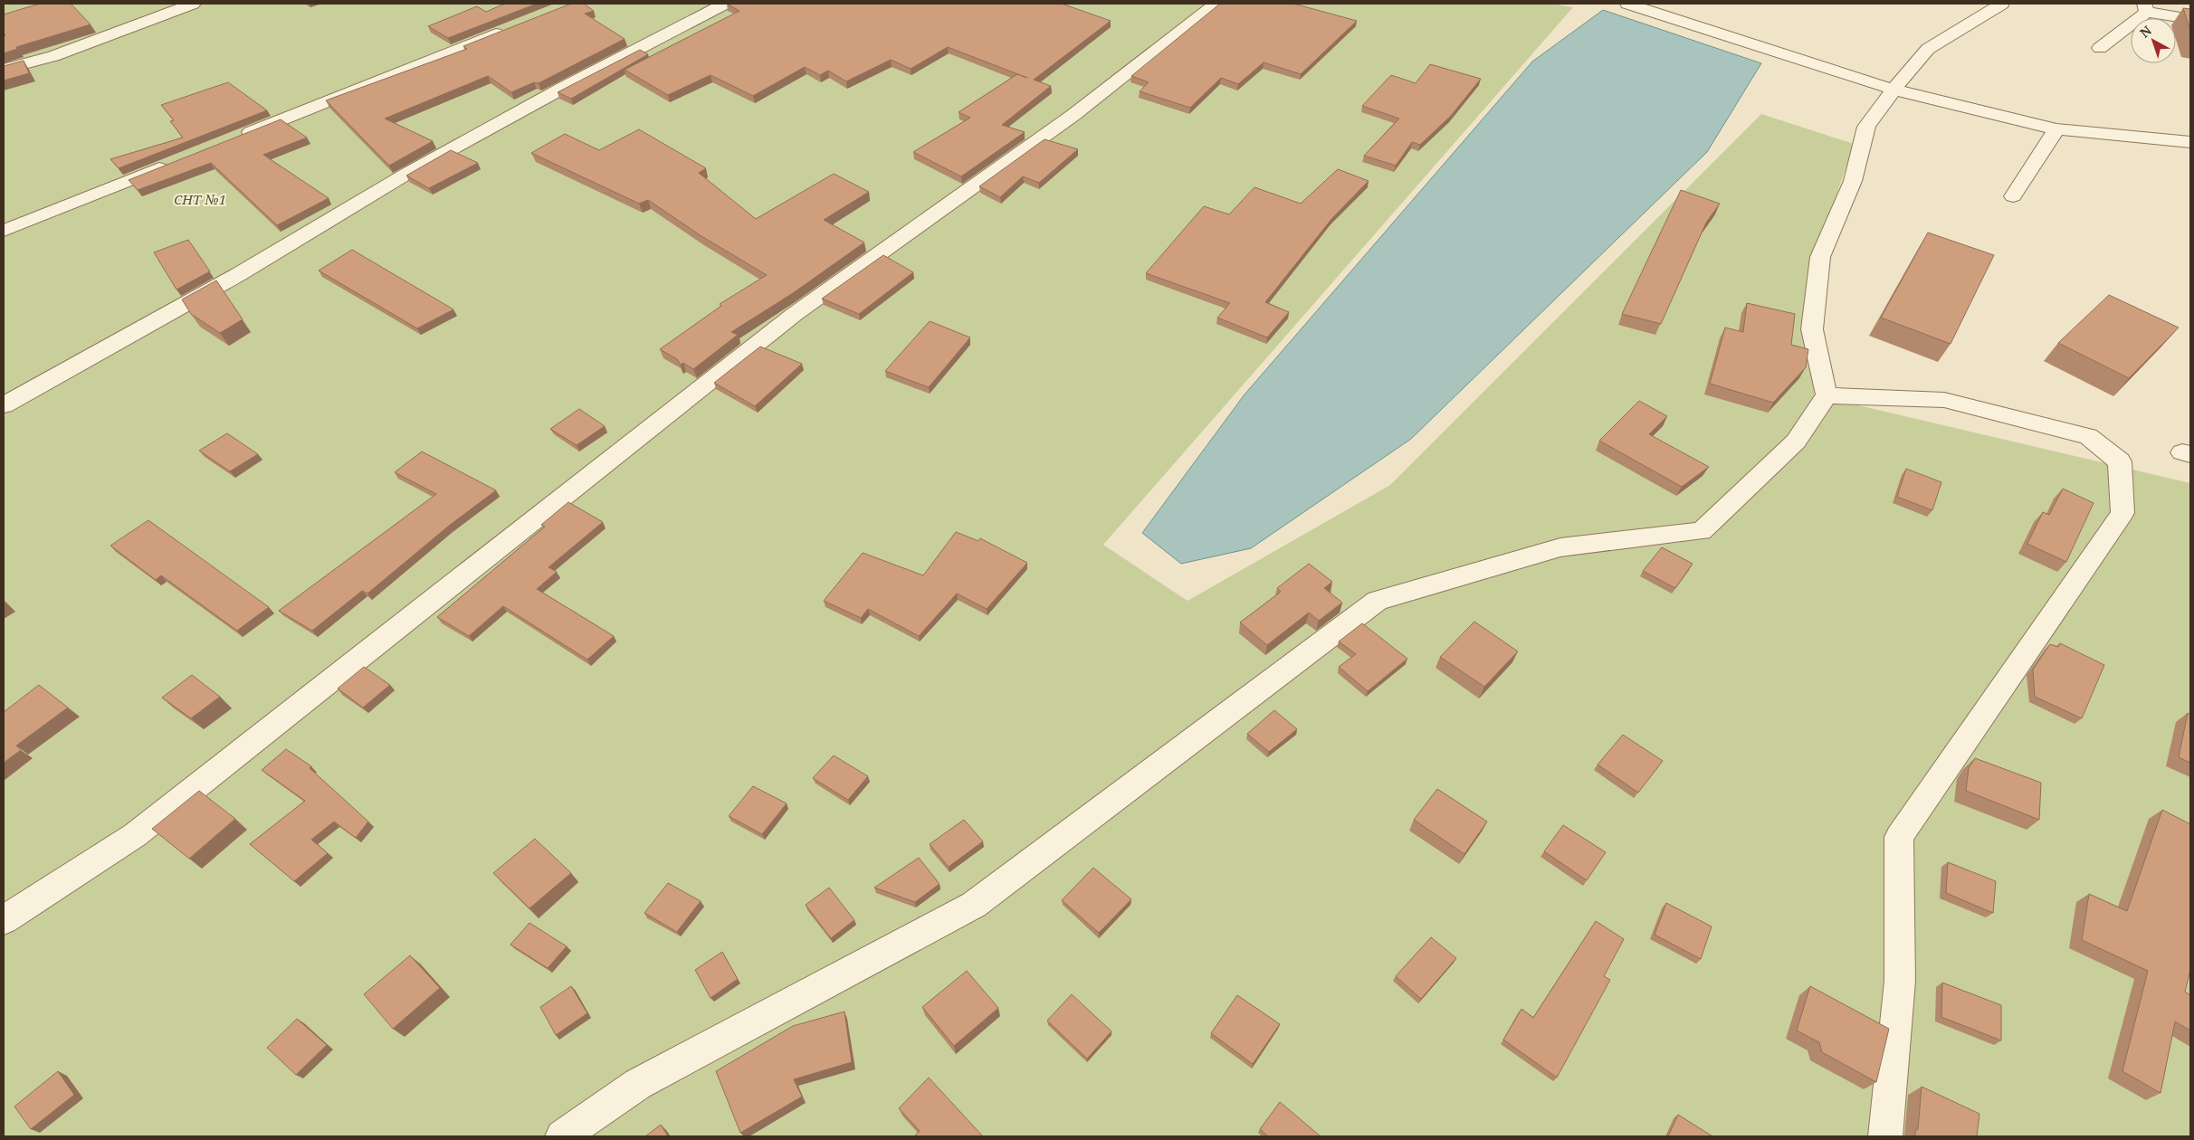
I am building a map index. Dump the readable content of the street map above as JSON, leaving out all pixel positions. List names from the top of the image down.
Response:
{
  "parks": ["СНТ №1"],
  "north": "top left"
}
